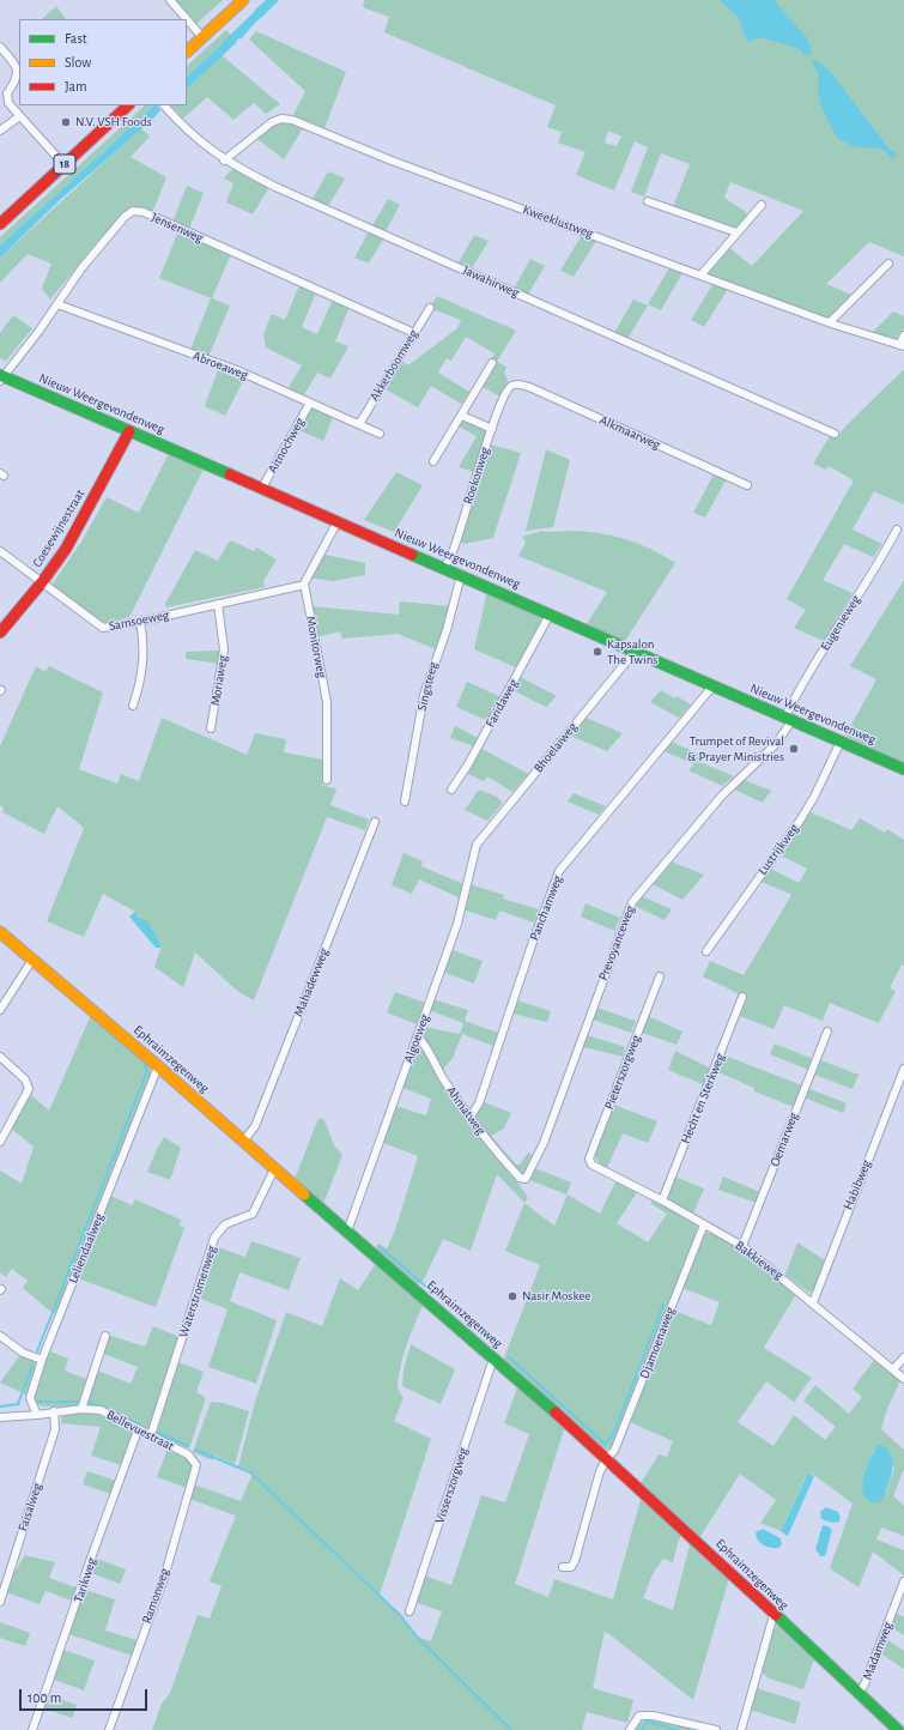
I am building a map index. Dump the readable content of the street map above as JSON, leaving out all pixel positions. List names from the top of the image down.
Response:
{
  "streets": {
    "street": [
      "18",
      "Kweeklustweg",
      "Jensenweg",
      "Jawahirweg",
      "Abroeaweg",
      "Akkerboomweg",
      "Nieuw Weergevondenweg",
      "Alkmaarweg",
      "Aitnochweg",
      "Roekonweg",
      "Coesewijnestraat",
      "Samsoeweg",
      "Eugenieweg",
      "Monitorweg",
      "Moriaweg",
      "Singsteeg",
      "Faridaweg",
      "Bhoelaiweg",
      "Lustrijkweg",
      "Panchamweg",
      "Prevoyanceweg",
      "Mahadewweg",
      "Algoeweg",
      "Ephraimzegenweg",
      "Pieterszorgweg",
      "Hecht en Sterkweg",
      "Ahmatweg",
      "Oemarweg",
      "Habibweg",
      "Leliendaalweg",
      "Bakkieweg",
      "Waterstromenweg",
      "Djamoenaweg",
      "Bellevuestraat",
      "Visserszorgweg",
      "Faisalweg",
      "Tarikweg",
      "Ramonweg",
      "Madamweg"
    ]
  },
  "crossings": [
    ["Kweeklustweg", "Jawahirweg"],
    ["Jensenweg", "Abroeaweg"],
    ["Jensenweg", "Akkerboomweg"],
    ["Jensenweg", "Nieuw Weergevondenweg"],
    ["Abroeaweg", "Akkerboomweg"],
    ["Abroeaweg", "Aitnochweg"],
    ["Nieuw Weergevondenweg", "Aitnochweg"],
    ["Nieuw Weergevondenweg", "Roekonweg"],
    ["Nieuw Weergevondenweg", "Coesewijnestraat"],
    ["Nieuw Weergevondenweg", "Eugenieweg"],
    ["Nieuw Weergevondenweg", "Monitorweg"],
    ["Nieuw Weergevondenweg", "Singsteeg"],
    ["Nieuw Weergevondenweg", "Faridaweg"],
    ["Nieuw Weergevondenweg", "Bhoelaiweg"],
    ["Nieuw Weergevondenweg", "Lustrijkweg"],
    ["Nieuw Weergevondenweg", "Panchamweg"],
    ["Nieuw Weergevondenweg", "Prevoyanceweg"],
    ["Alkmaarweg", "Roekonweg"],
    ["Coesewijnestraat", "Samsoeweg"],
    ["Samsoeweg", "Moriaweg"],
    ["Eugenieweg", "Prevoyanceweg"],
    ["Bhoelaiweg", "Algoeweg"],
    ["Panchamweg", "Ahmatweg"],
    ["Prevoyanceweg", "Ahmatweg"],
    ["Mahadewweg", "Ephraimzegenweg"],
    ["Algoeweg", "Ephraimzegenweg"],
    ["Algoeweg", "Ahmatweg"],
    ["Ephraimzegenweg", "Leliendaalweg"],
    ["Ephraimzegenweg", "Waterstromenweg"],
    ["Ephraimzegenweg", "Djamoenaweg"],
    ["Ephraimzegenweg", "Visserszorgweg"],
    ["Ephraimzegenweg", "Madamweg"],
    ["Pieterszorgweg", "Bakkieweg"],
    ["Hecht en Sterkweg", "Bakkieweg"],
    ["Oemarweg", "Bakkieweg"],
    ["Habibweg", "Bakkieweg"],
    ["Bakkieweg", "Djamoenaweg"],
    ["Waterstromenweg", "Bellevuestraat"],
    ["Bellevuestraat", "Faisalweg"],
    ["Bellevuestraat", "Tarikweg"],
    ["Bellevuestraat", "Ramonweg"]
  ],
  "places": [
    "N.V. VSH Foods",
    "Kapsalon The Twins",
    "Trumpet of Revival & Prayer Ministries",
    "Nasir Moskee"
  ],
  "legend": ["Fast", "Slow", "Jam"],
  "scale_bar": "100 m"
}
